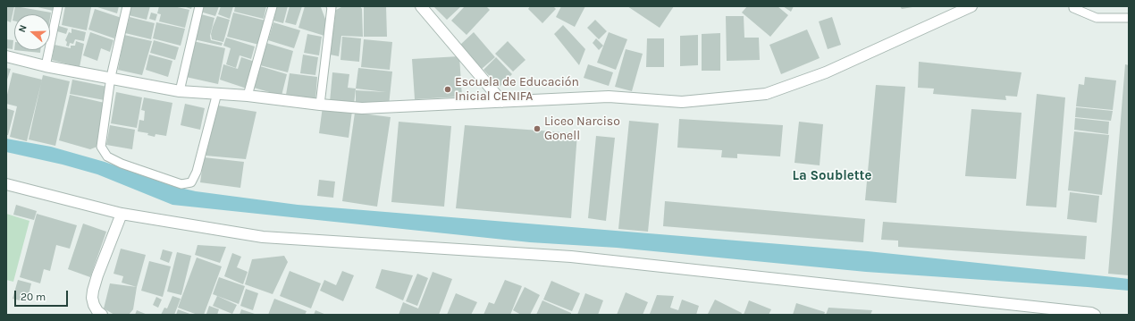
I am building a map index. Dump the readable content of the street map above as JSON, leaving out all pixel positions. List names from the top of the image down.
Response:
{
  "districts": ["La Soublette"],
  "places": ["Escuela de Educación Inicial CENIFA", "Liceo Narciso Gonell"],
  "scale_bar": "20 m",
  "north": "left"
}
